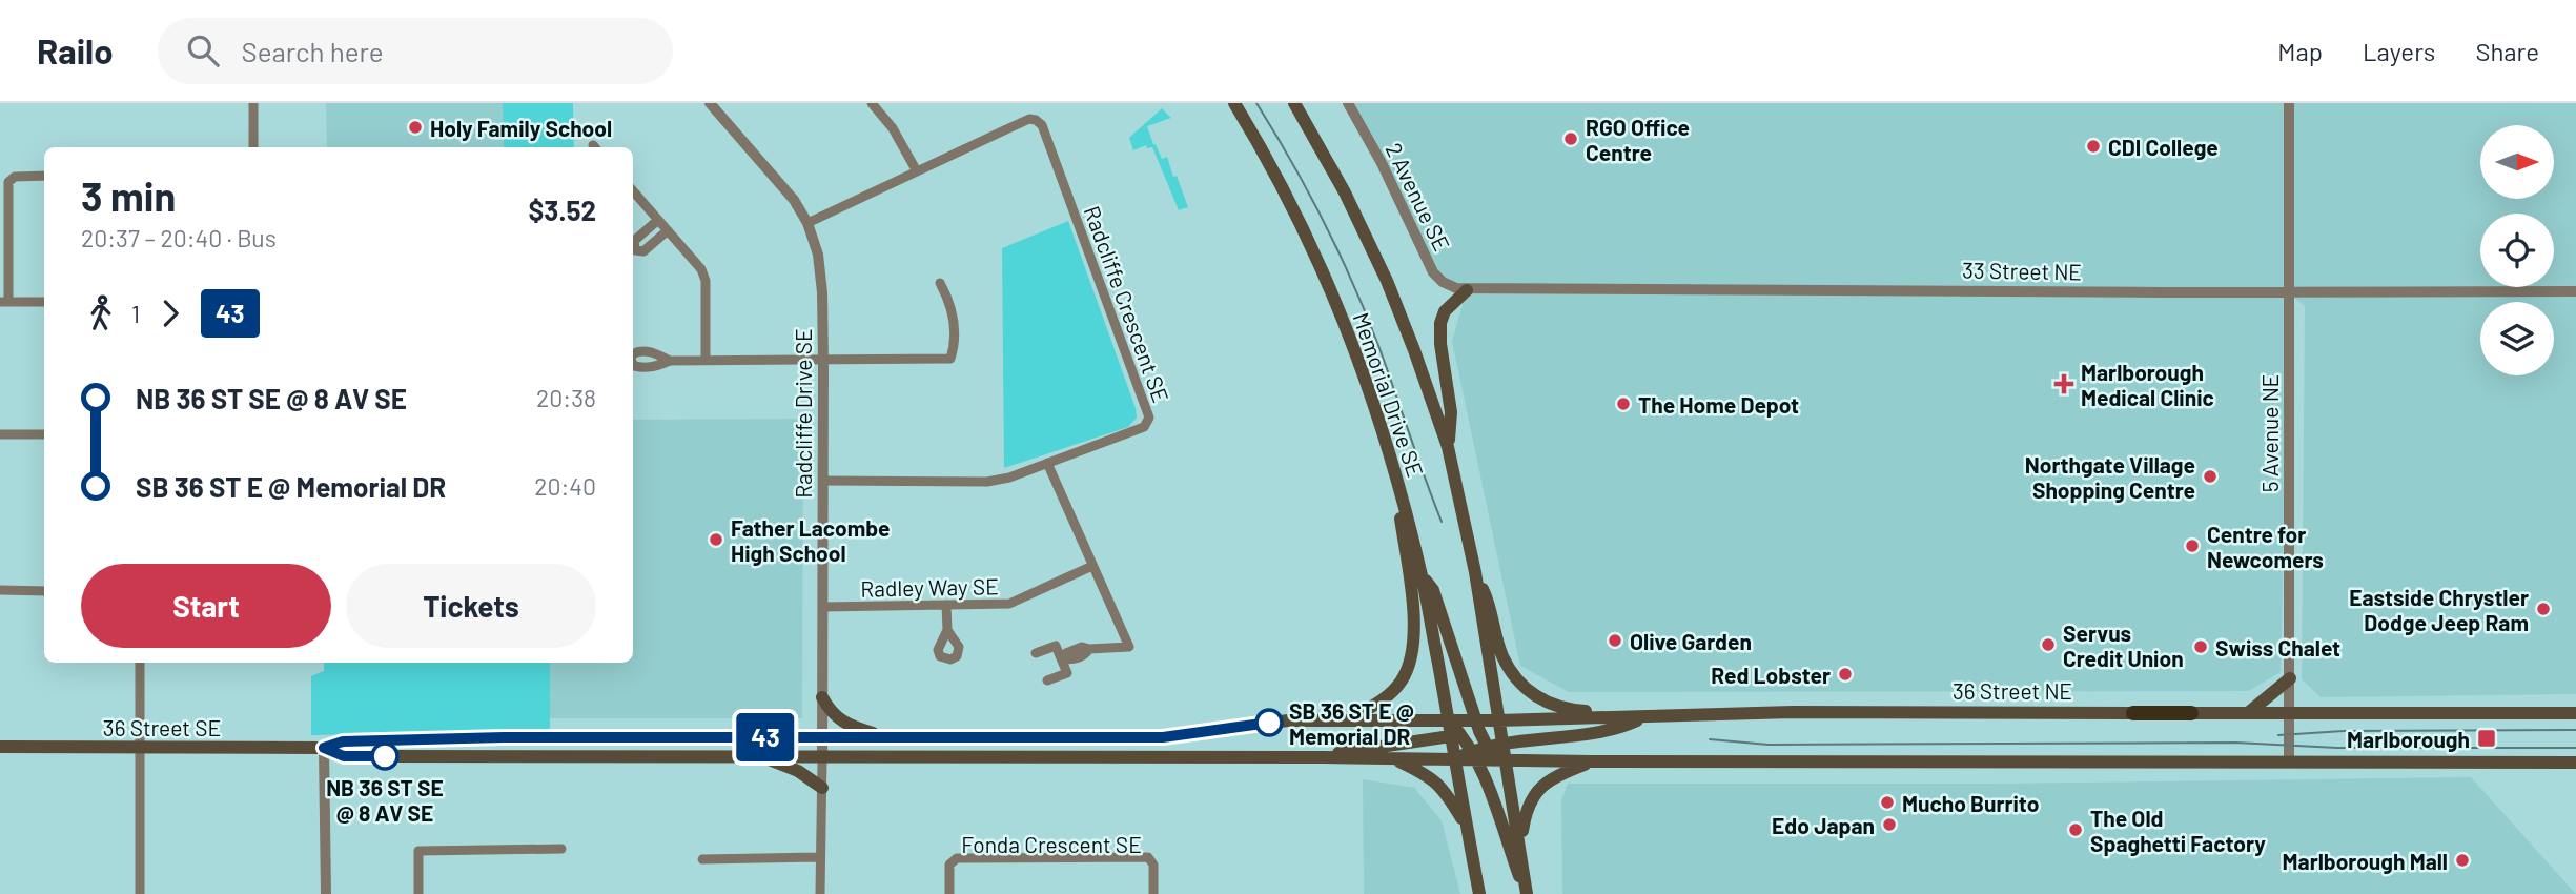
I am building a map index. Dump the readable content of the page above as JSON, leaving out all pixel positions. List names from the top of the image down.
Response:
{
  "streets": {
    "main road": ["Memorial Drive SE", "36 Street NE", "36 Street SE"],
    "street": [
      "2 Avenue SE",
      "33 Street NE",
      "Radcliffe Crescent SE",
      "Radcliffe Drive SE",
      "5 Avenue NE",
      "Radley Way SE",
      "Fonda Crescent SE"
    ]
  },
  "crossings": [
    ["2 Avenue SE", "33 Street NE"],
    ["33 Street NE", "5 Avenue NE"],
    ["Radcliffe Crescent SE", "Radcliffe Drive SE"],
    ["Memorial Drive SE", "36 Street NE"],
    ["Memorial Drive SE", "36 Street SE"],
    ["Radcliffe Drive SE", "Radley Way SE"],
    ["Radcliffe Drive SE", "36 Street SE"],
    ["5 Avenue NE", "36 Street NE"]
  ],
  "places": {
    "other": [
      "Holy Family School",
      "RGO Office Centre",
      "CDI College",
      "The Home Depot",
      "Northgate Village Shopping Centre",
      "Father Lacombe High School",
      "Centre for Newcomers",
      "Eastside Chrystler Dodge Jeep Ram",
      "Olive Garden",
      "Servus Credit Union",
      "Swiss Chalet",
      "Red Lobster",
      "SB 36 ST E @ Memorial DR",
      "NB 36 ST SE @ 8 AV SE",
      "Mucho Burrito",
      "Edo Japan",
      "The Old Spaghetti Factory",
      "Marlborough Mall"
    ],
    "health": ["Marlborough Medical Clinic"],
    "transit": ["Marlborough"]
  },
  "lines": ["bus line 43"],
  "north": "right",
  "page": {
    "header": "Railo",
    "search": "Search here",
    "nav": ["Map", "Layers", "Share"],
    "on_map": "43",
    "heading": ["3 min", "20:37 – 20:40 · Bus", "$3.52"],
    "legs": ["1", "43"],
    "list": [
      {
        "name": "NB 36 ST SE @ 8 AV SE",
        "value": "20:38"
      },
      {
        "name": "SB 36 ST E @ Memorial DR",
        "value": "20:40"
      }
    ],
    "buttons": ["Start", "Tickets"]
  }
}
